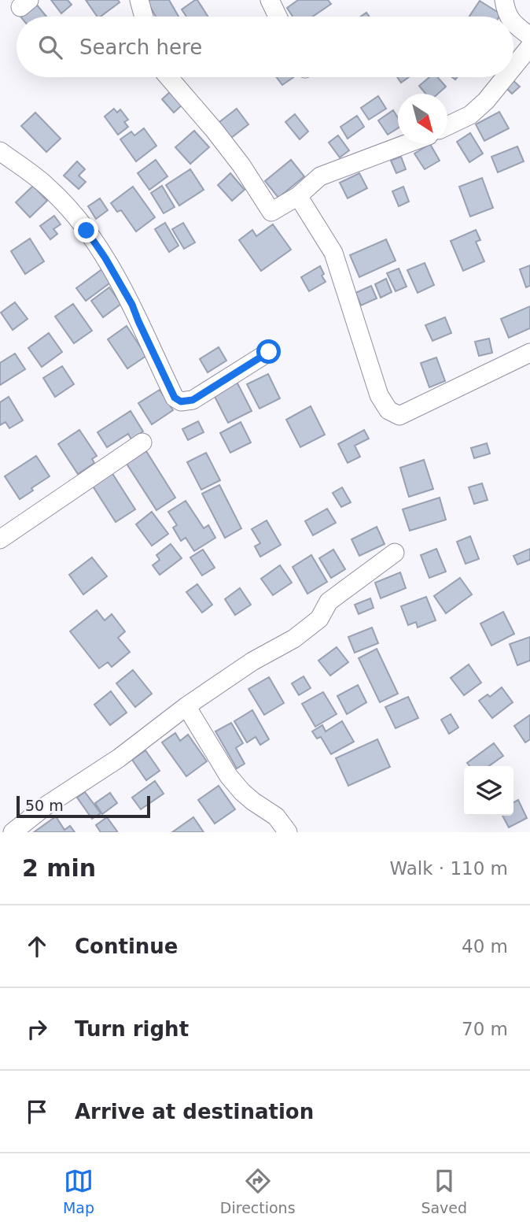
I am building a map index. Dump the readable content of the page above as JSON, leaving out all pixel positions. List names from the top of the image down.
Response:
{
  "scale_bar": "50 m",
  "north": "bottom right",
  "page": {
    "search": "Search here",
    "scale": "50 m",
    "heading": ["2 min", "Walk · 110 m"],
    "list": [
      ["Continue", "40 m"],
      ["Turn right", "70 m"],
      "Arrive at destination"
    ],
    "nav": ["Map", "Directions", "Saved"]
  }
}
